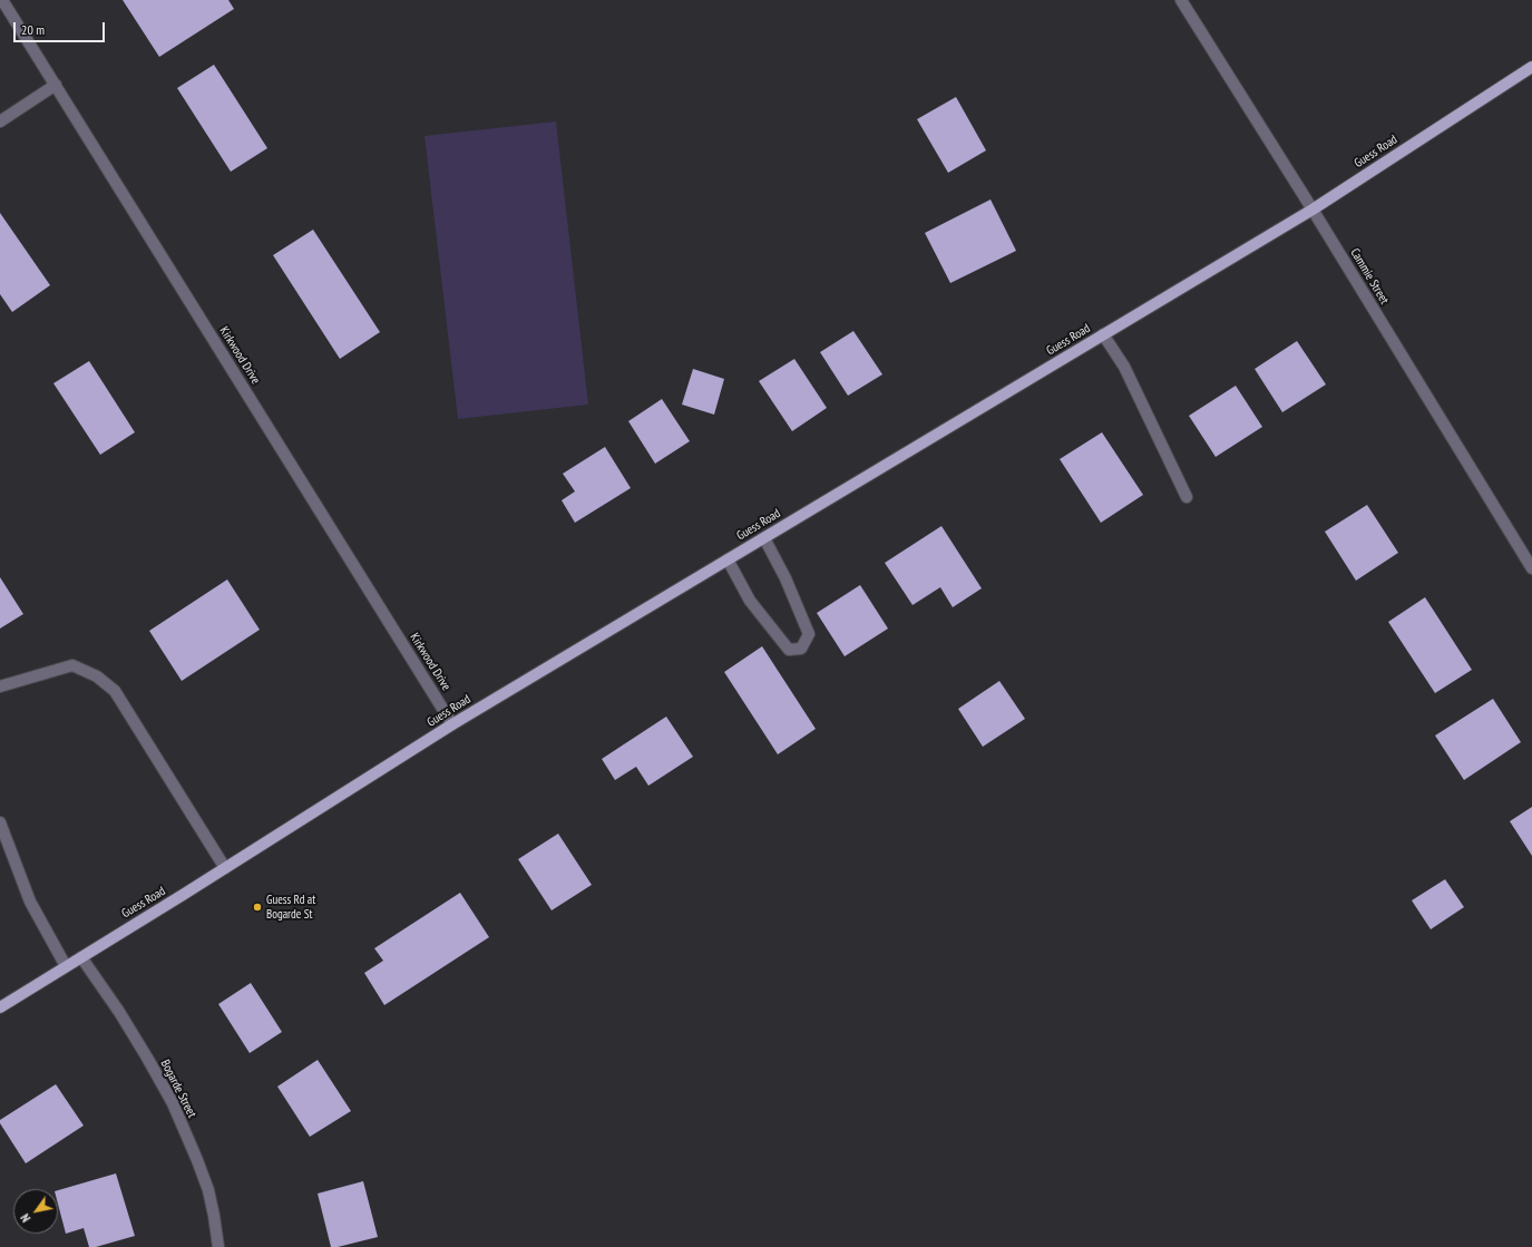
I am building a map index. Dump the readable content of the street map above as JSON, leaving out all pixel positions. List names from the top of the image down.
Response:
{
  "streets": {
    "main road": ["Guess Road"],
    "street": ["Cammie Street", "Kirkwood Drive", "Bogarde Street"]
  },
  "crossings": [
    ["Guess Road", "Cammie Street"],
    ["Guess Road", "Kirkwood Drive"],
    ["Guess Road", "Bogarde Street"]
  ],
  "places": ["Guess Rd at Bogarde St"],
  "scale_bar": "20 m",
  "north": "bottom left"
}
